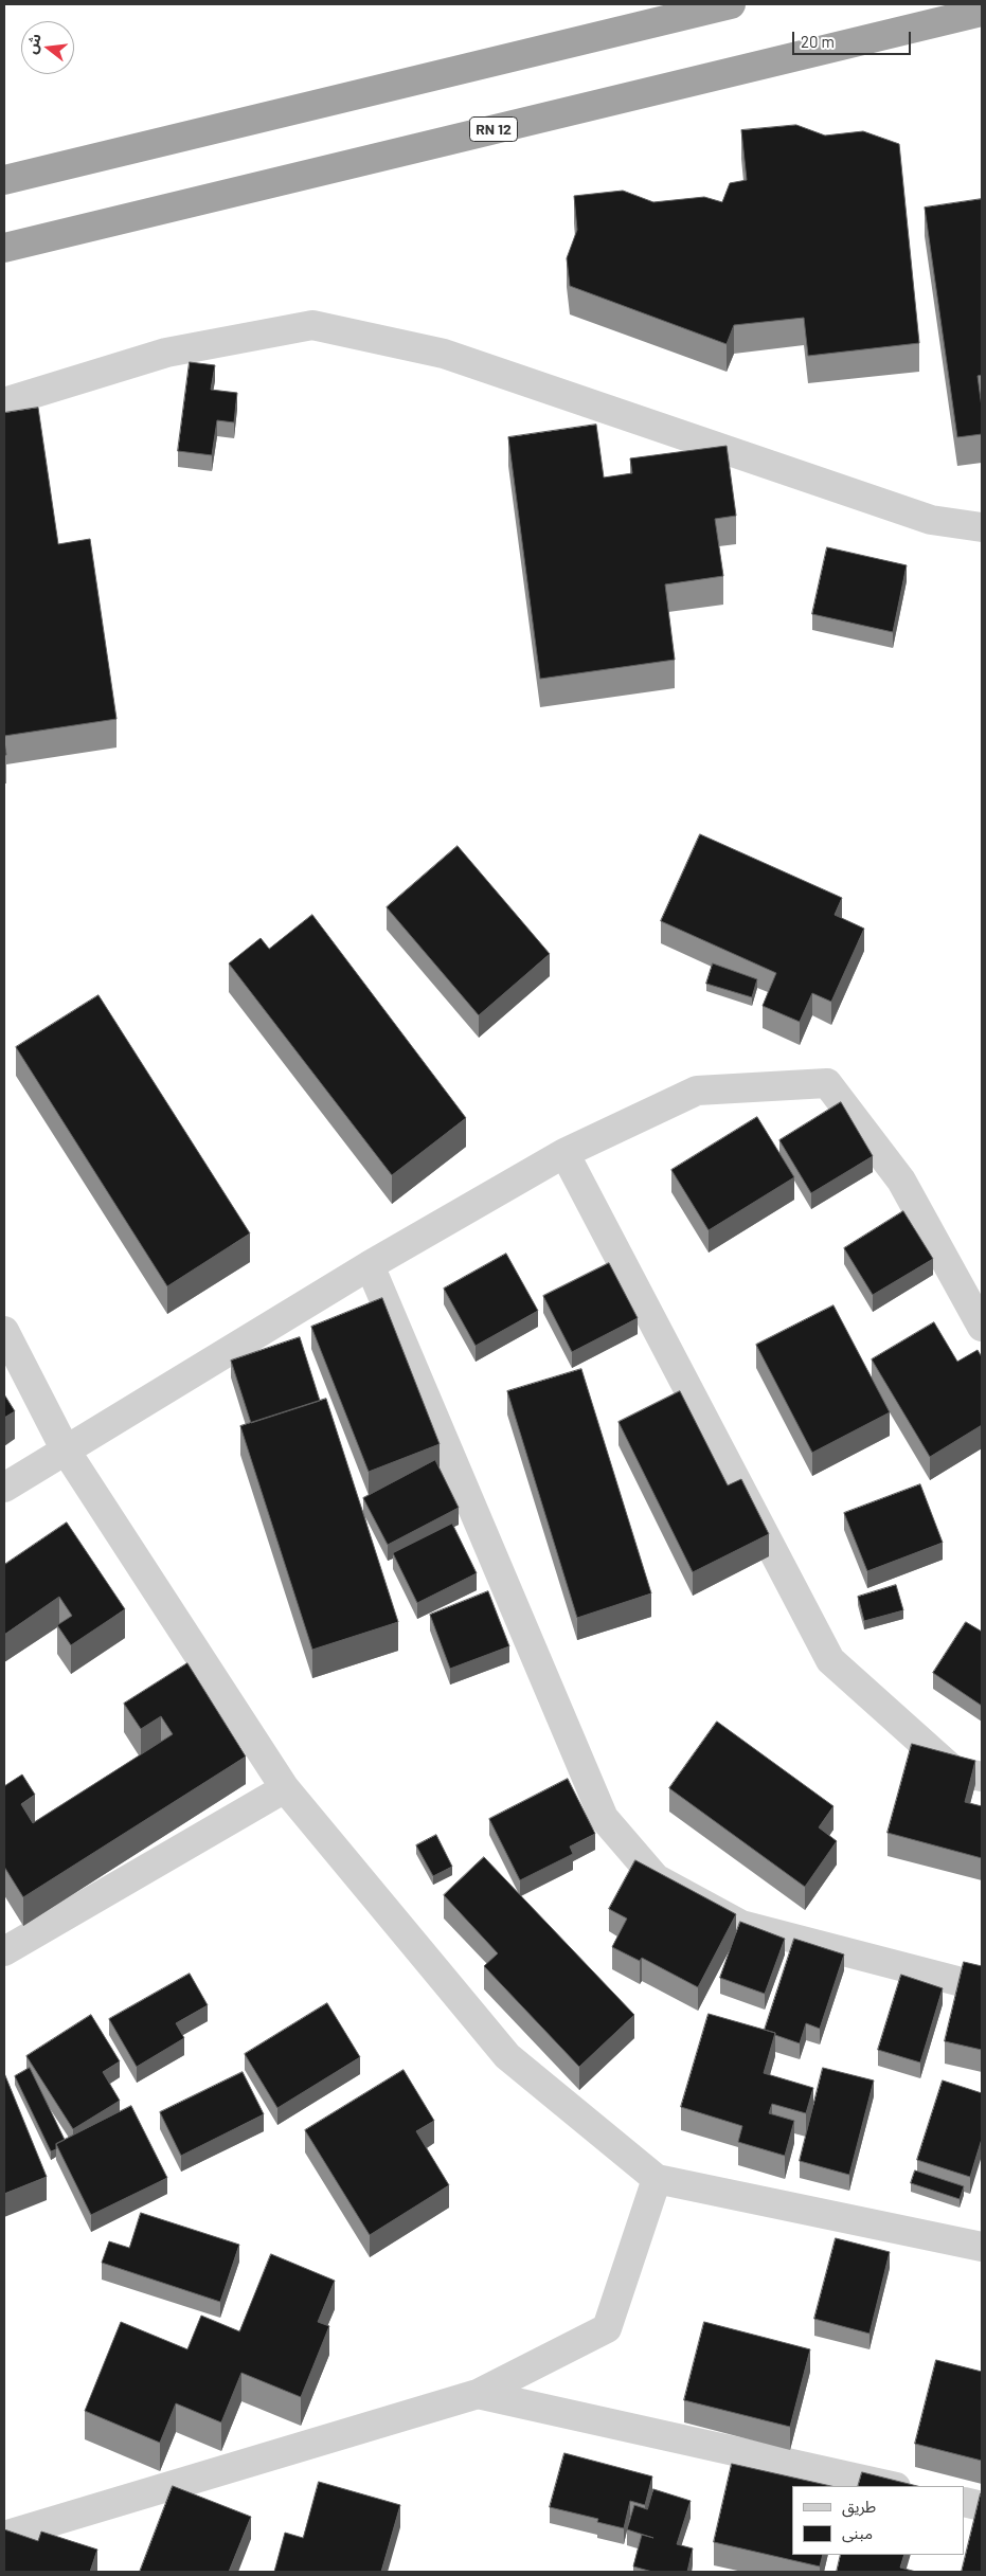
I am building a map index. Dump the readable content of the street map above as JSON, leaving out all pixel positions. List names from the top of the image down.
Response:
{
  "streets": {
    "highway": ["RN 12"]
  },
  "legend": ["طريق", "مبنى"],
  "scale_bar": "20 m",
  "north": "left"
}
